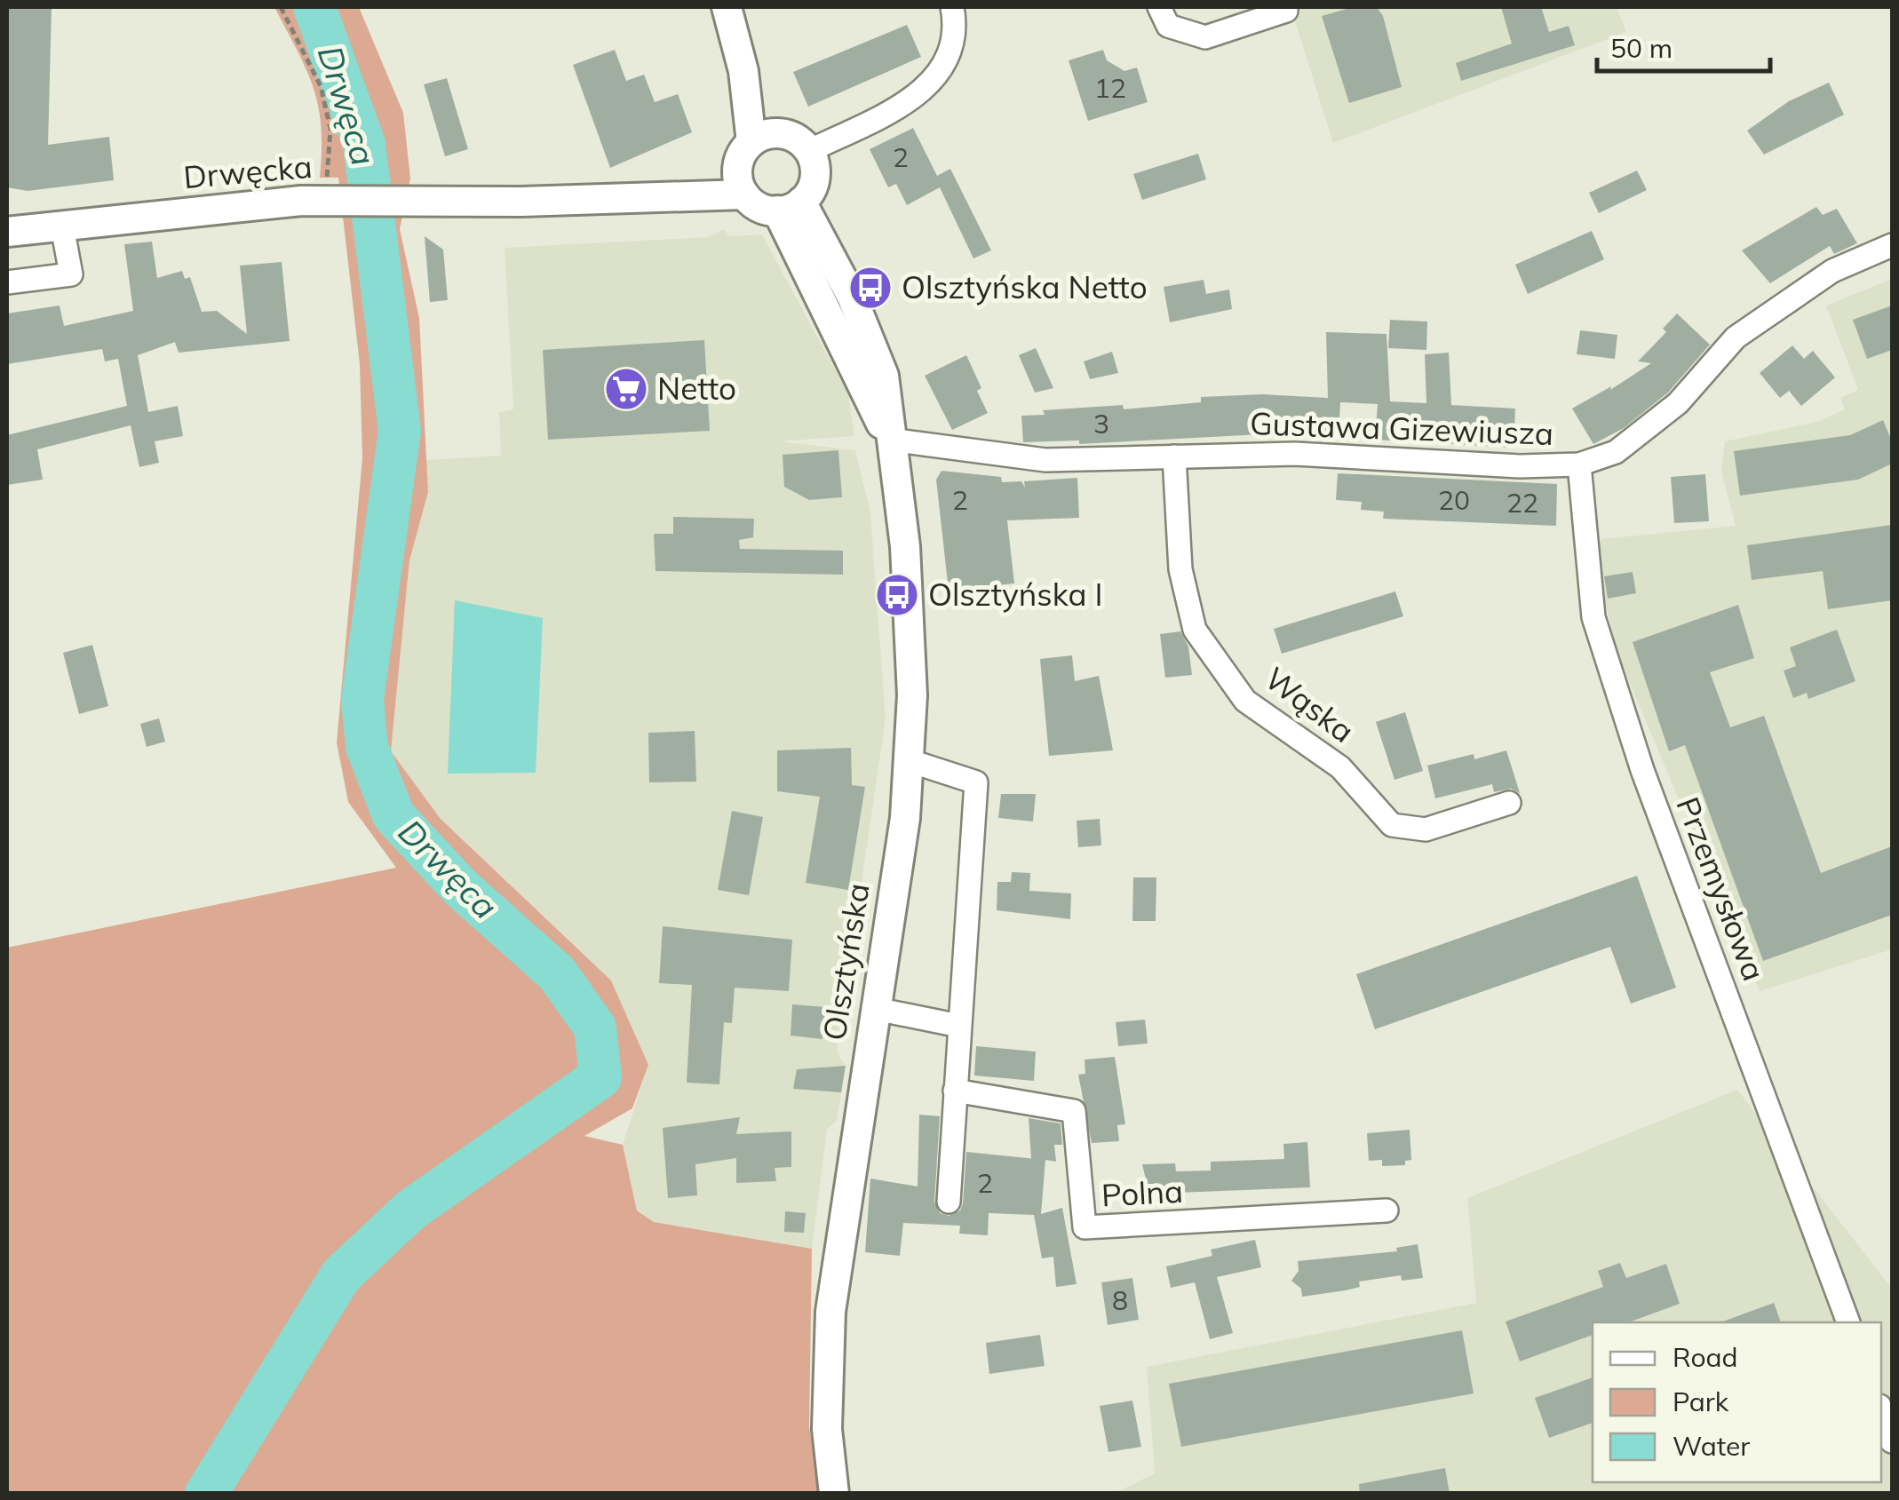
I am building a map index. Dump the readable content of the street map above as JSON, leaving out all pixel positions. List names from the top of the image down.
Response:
{
  "streets": {
    "street": [
      "Drwęcka",
      "Gustawa Gizewiusza",
      "Wąska",
      "Przemysłowa",
      "Olsztyńska",
      "Polna"
    ]
  },
  "crossings": [
    ["Drwęcka", "Olsztyńska"],
    ["Gustawa Gizewiusza", "Wąska"],
    ["Gustawa Gizewiusza", "Przemysłowa"],
    ["Gustawa Gizewiusza", "Olsztyńska"]
  ],
  "water": ["Drwęca"],
  "places": {
    "bus stop": ["Olsztyńska Netto", "Olsztyńska I"],
    "supermarket": ["Netto"]
  },
  "house_numbers": [
    "12",
    "2",
    "3",
    "2",
    "20",
    "22",
    "2",
    "8"
  ],
  "legend": ["Road", "Park", "Water"],
  "scale_bar": "50 m"
}
